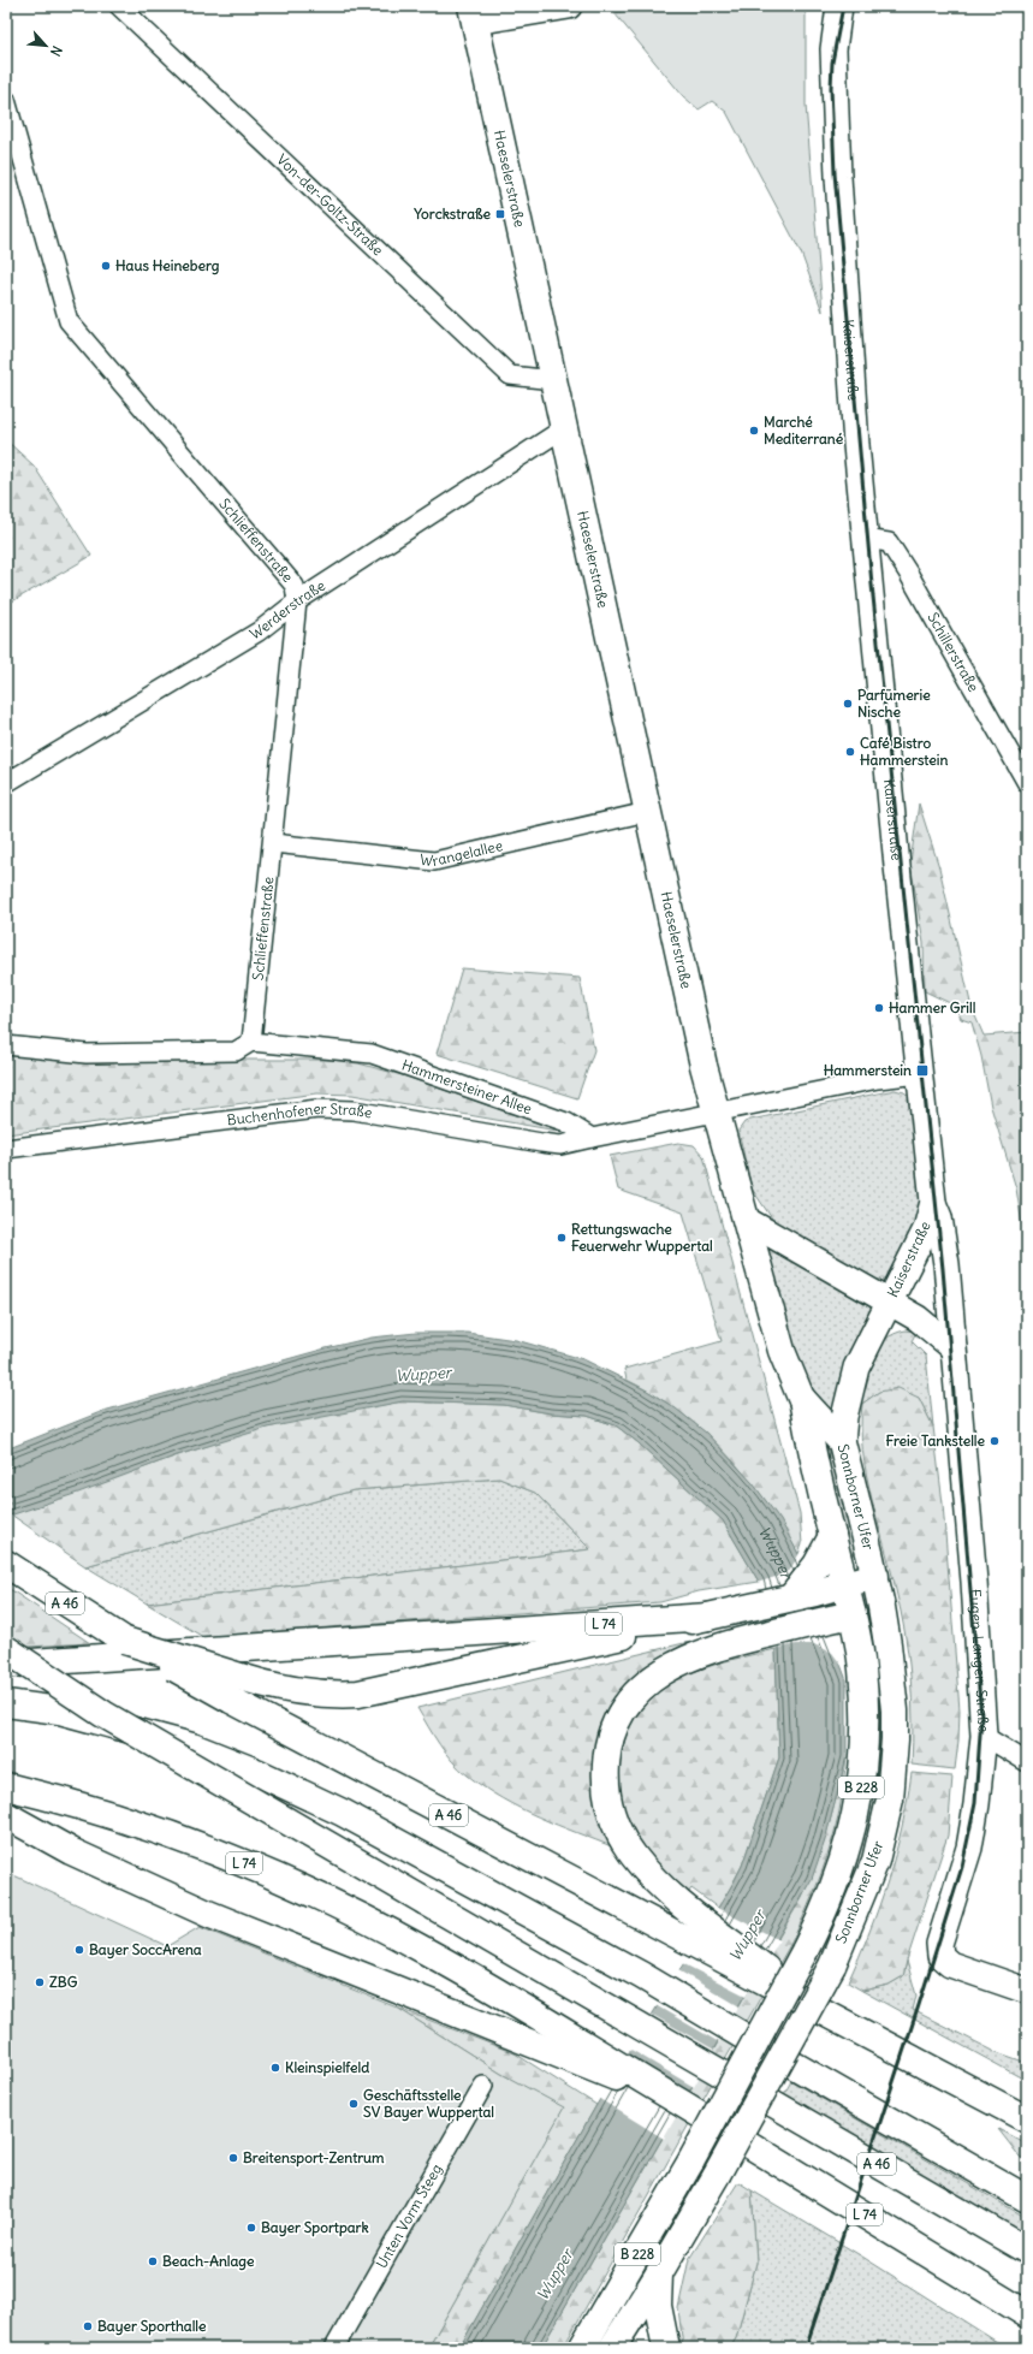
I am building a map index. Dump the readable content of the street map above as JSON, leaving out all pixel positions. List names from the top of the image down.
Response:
{
  "streets": {
    "main road": [
      "Haeselerstraße",
      "Kaiserstraße",
      "Sonnborner Ufer",
      "A 46",
      "L 74",
      "Eugen-Langen-Straße",
      "B 228"
    ],
    "street": [
      "Von-der-Goltz-Straße",
      "Schlieffenstraße",
      "Werderstraße",
      "Schillerstraße",
      "Wrangelallee",
      "Hammersteiner Allee",
      "Buchenhofener Straße",
      "Unten Vorm Steeg"
    ]
  },
  "crossings": [
    ["Haeselerstraße", "Von-der-Goltz-Straße"],
    ["Haeselerstraße", "Werderstraße"],
    ["Haeselerstraße", "Wrangelallee"],
    ["Haeselerstraße", "Sonnborner Ufer"],
    ["Kaiserstraße", "Schillerstraße"],
    ["Kaiserstraße", "Sonnborner Ufer"],
    ["Kaiserstraße", "Eugen-Langen-Straße"],
    ["Schlieffenstraße", "Werderstraße"],
    ["Schlieffenstraße", "Wrangelallee"],
    ["Schlieffenstraße", "Hammersteiner Allee"],
    ["Hammersteiner Allee", "Buchenhofener Straße"]
  ],
  "water": ["Wupper"],
  "places": {
    "transit": ["Yorckstraße", "Hammerstein"],
    "other": [
      "Haus Heineberg",
      "Marché Mediterrané",
      "Parfümerie Nische",
      "Café Bistro Hammerstein",
      "Hammer Grill",
      "Rettungswache Feuerwehr Wuppertal",
      "Freie Tankstelle",
      "Bayer SoccArena",
      "ZBG",
      "Kleinspielfeld",
      "Geschäftsstelle SV Bayer Wuppertal",
      "Breitensport-Zentrum",
      "Bayer Sportpark",
      "Beach-Anlage",
      "Bayer Sporthalle"
    ]
  },
  "north": "bottom right"
}
